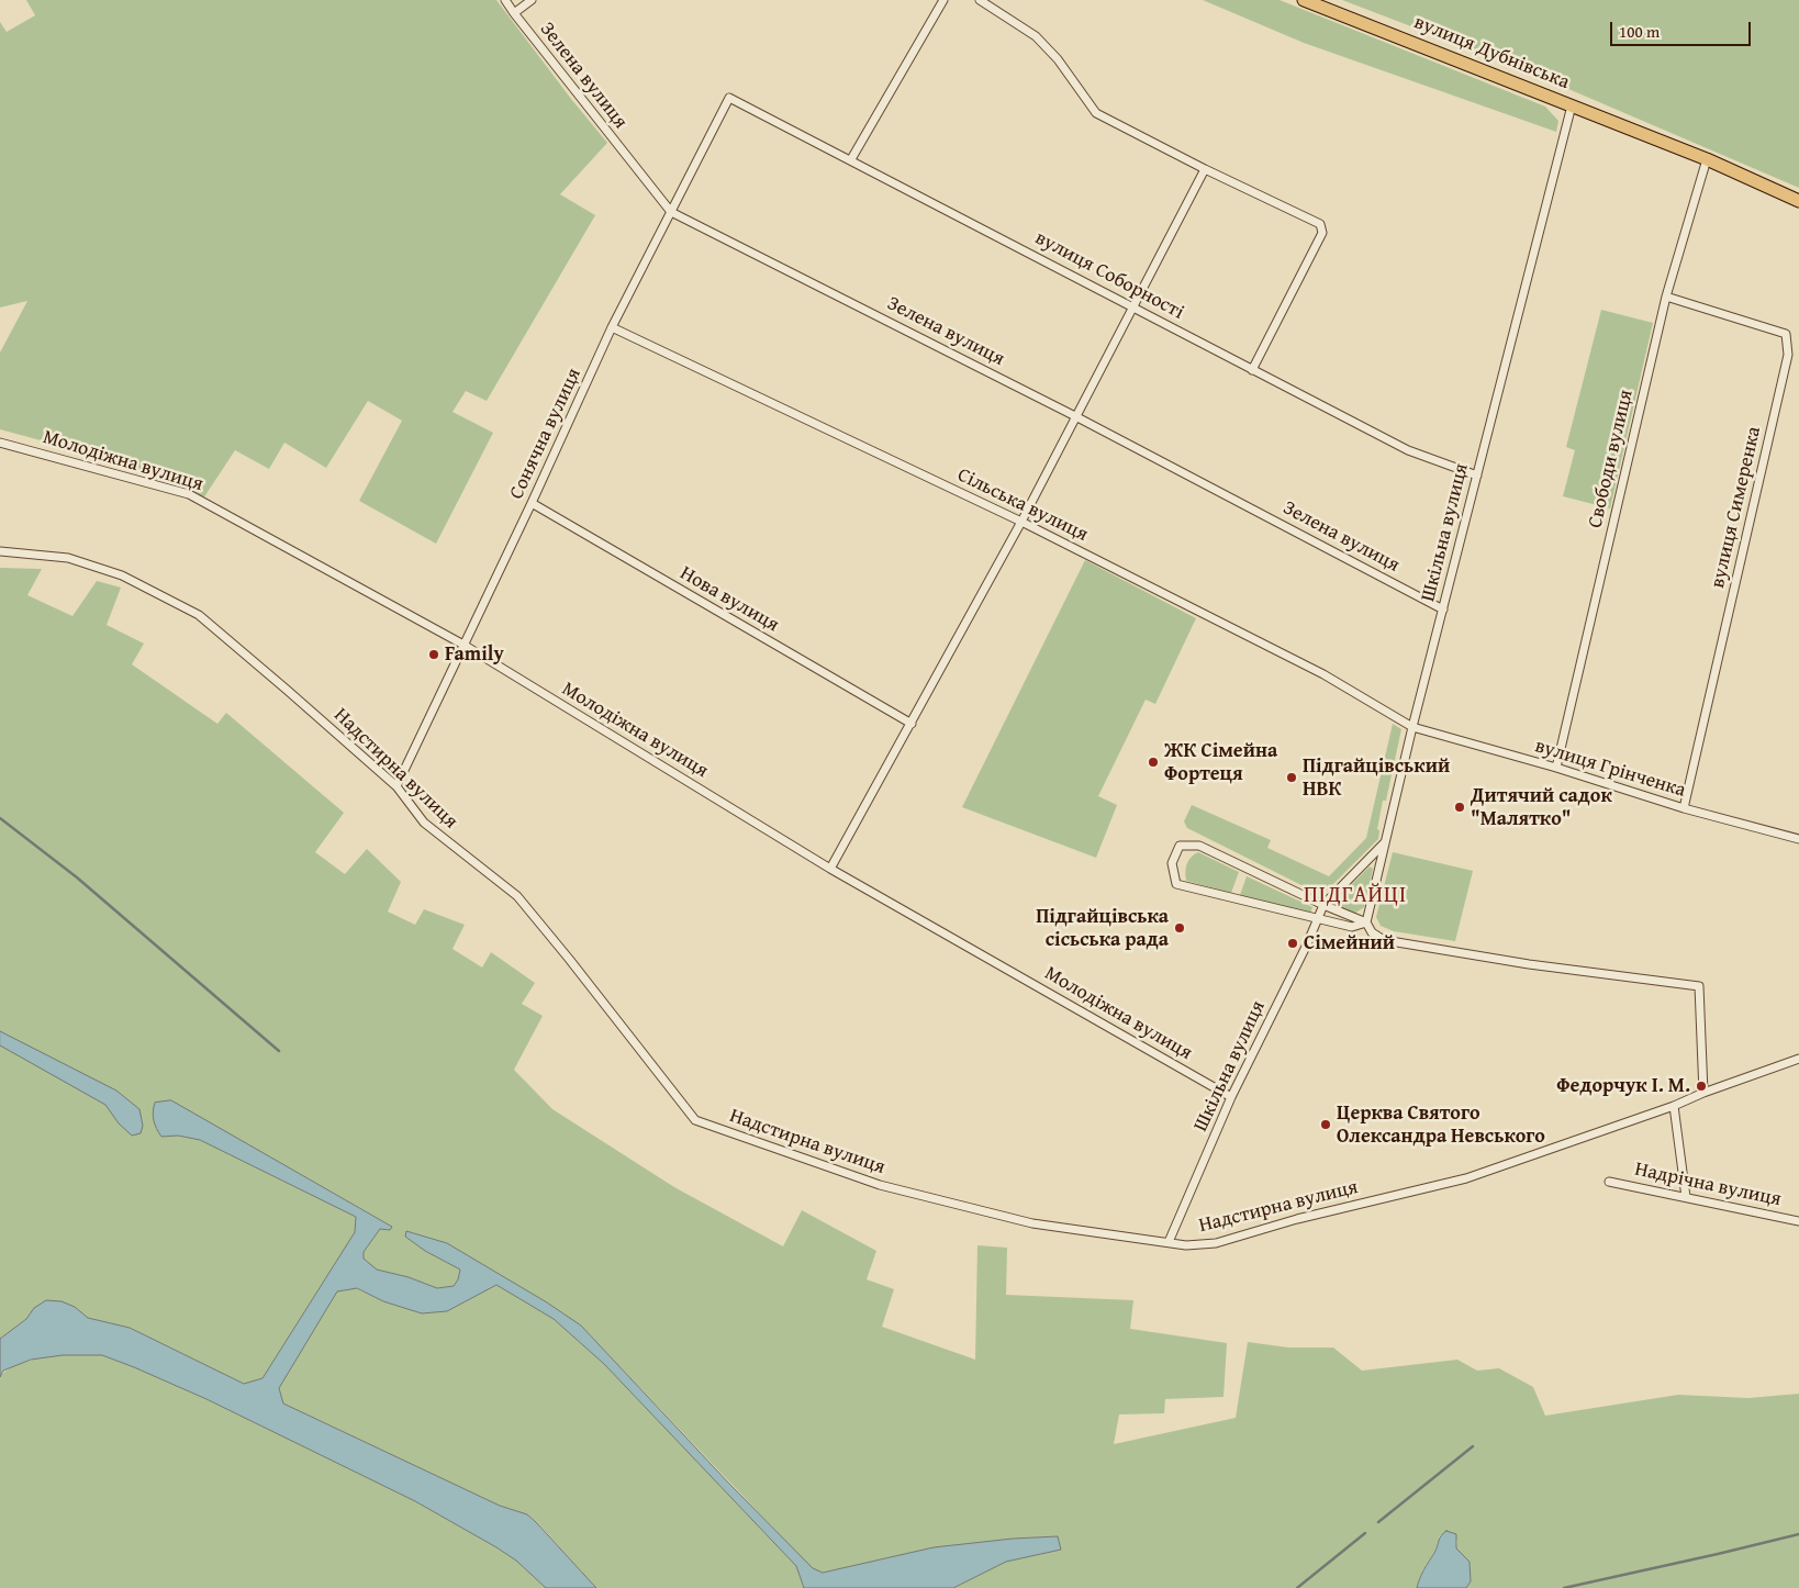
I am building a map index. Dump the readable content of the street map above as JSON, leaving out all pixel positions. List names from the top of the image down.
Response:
{
  "streets": {
    "highway": ["вулиця Дубнівська"],
    "street": [
      "Зелена вулиця",
      "вулиця Соборності",
      "Сонячна вулиця",
      "Свободи вулиця",
      "Молодіжна вулиця",
      "Сільська вулиця",
      "вулиця Симеренка",
      "Шкільна вулиця",
      "Нова вулиця",
      "Надстирна вулиця",
      "вулиця Грінченка",
      "Надрічна вулиця"
    ]
  },
  "crossings": [
    ["вулиця Дубнівська", "Свободи вулиця"],
    ["вулиця Дубнівська", "Шкільна вулиця"],
    ["Зелена вулиця", "Сонячна вулиця"],
    ["Зелена вулиця", "Шкільна вулиця"],
    ["вулиця Соборності", "Сонячна вулиця"],
    ["вулиця Соборності", "Шкільна вулиця"],
    ["Сонячна вулиця", "Молодіжна вулиця"],
    ["Сонячна вулиця", "Сільська вулиця"],
    ["Сонячна вулиця", "Нова вулиця"],
    ["Сонячна вулиця", "Надстирна вулиця"],
    ["Свободи вулиця", "вулиця Симеренка"],
    ["Свободи вулиця", "вулиця Грінченка"],
    ["Молодіжна вулиця", "Шкільна вулиця"],
    ["Сільська вулиця", "Шкільна вулиця"],
    ["Сільська вулиця", "вулиця Грінченка"],
    ["вулиця Симеренка", "вулиця Грінченка"],
    ["Шкільна вулиця", "Надстирна вулиця"],
    ["Шкільна вулиця", "вулиця Грінченка"]
  ],
  "districts": ["ПІДГАЙЦІ"],
  "places": [
    "Family",
    "ЖК Сімейна Фортеця",
    "Підгайцівський НВК",
    "Дитячий садок \"Малятко\"",
    "Підгайцівська сісьська рада",
    "Сімейний",
    "Федорчук І. М.",
    "Церква Святого Олександра Невського"
  ],
  "scale_bar": "100 m"
}
